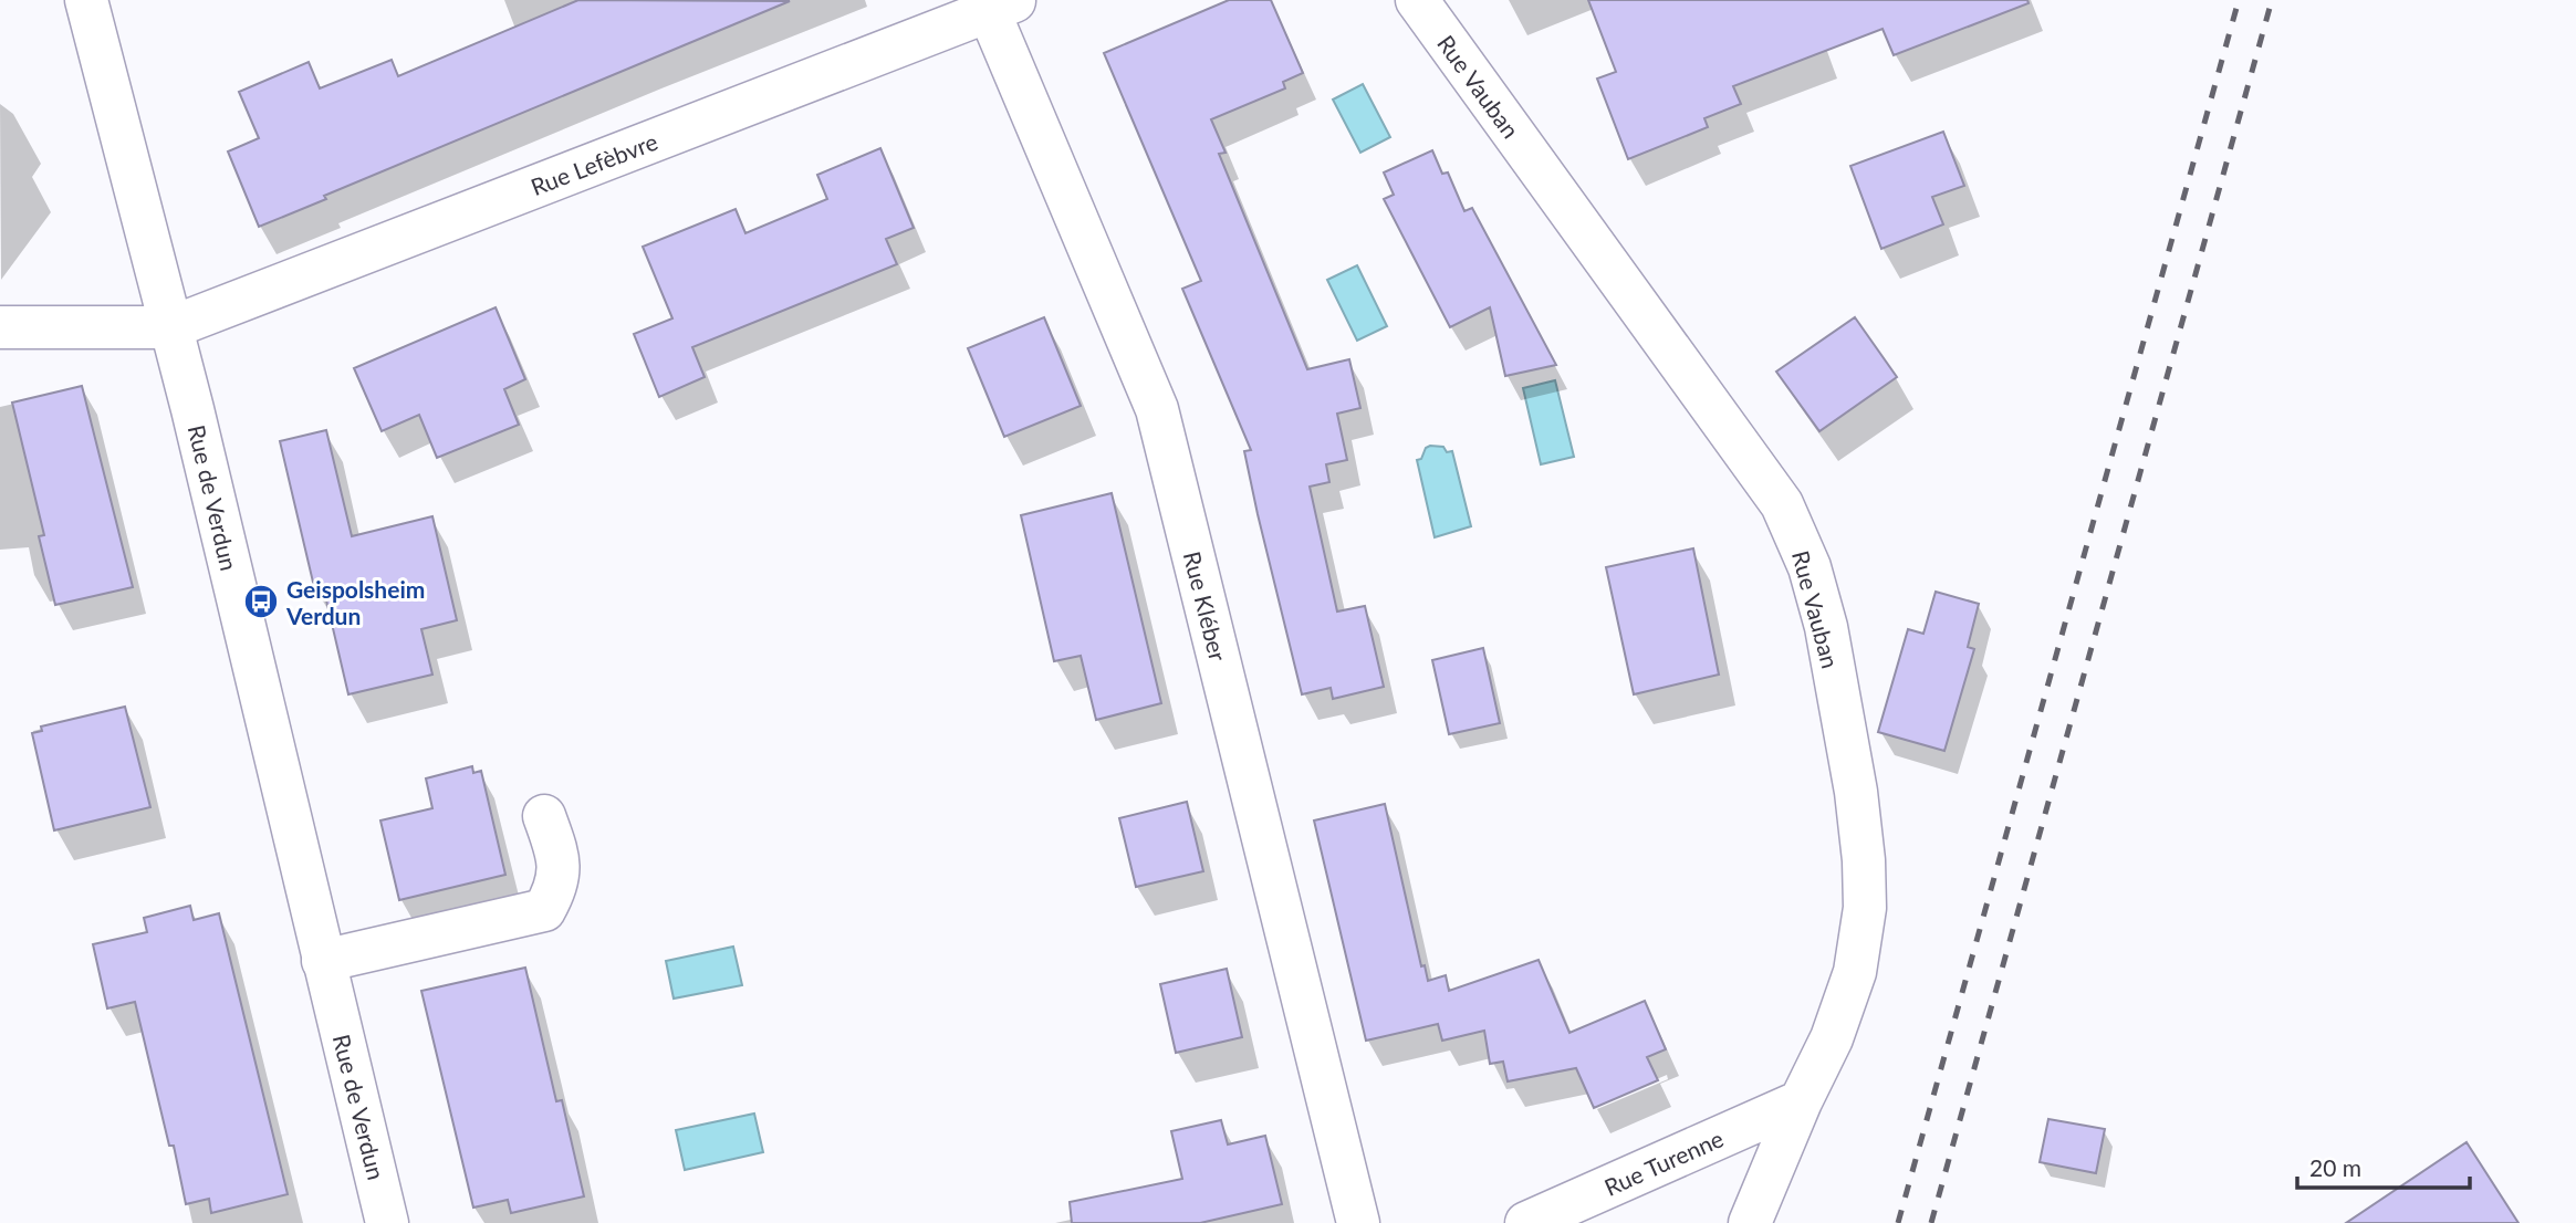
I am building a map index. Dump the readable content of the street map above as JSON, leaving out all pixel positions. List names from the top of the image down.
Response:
{
  "streets": {
    "street": [
      "Rue Vauban",
      "Rue Lefèbvre",
      "Rue de Verdun",
      "Rue Kléber",
      "Rue Turenne"
    ]
  },
  "crossings": [
    ["Rue Vauban", "Rue Turenne"],
    ["Rue Lefèbvre", "Rue de Verdun"],
    ["Rue Lefèbvre", "Rue Kléber"]
  ],
  "places": {
    "bus stop": ["Geispolsheim Verdun"]
  },
  "scale_bar": "20 m"
}
